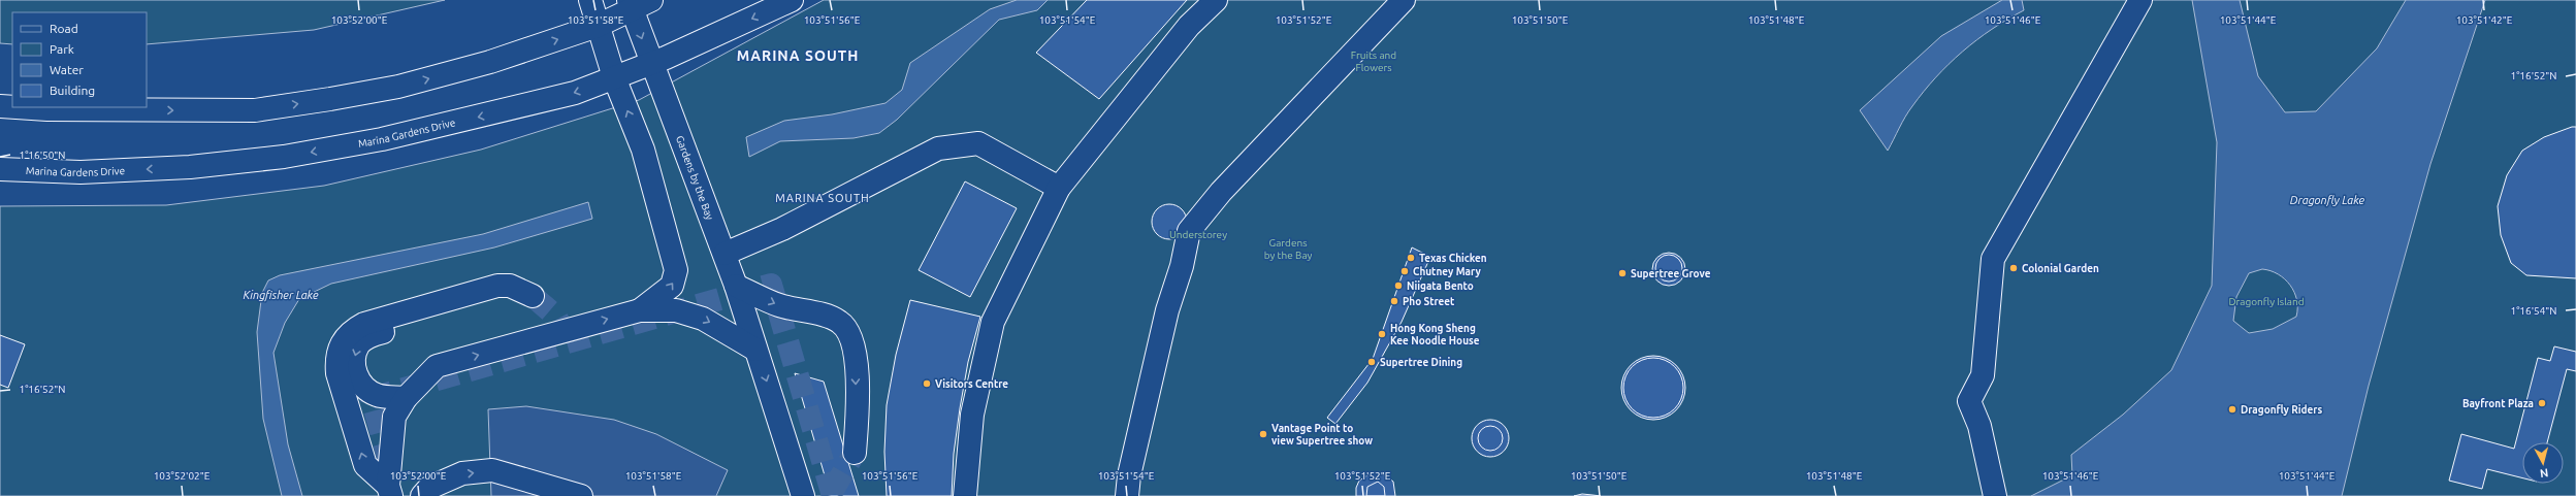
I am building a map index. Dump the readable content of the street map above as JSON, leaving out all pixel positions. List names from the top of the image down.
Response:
{
  "streets": {
    "street": ["Marina Gardens Drive", "Gardens by the Bay"]
  },
  "crossings": [
    ["Marina Gardens Drive", "Gardens by the Bay"]
  ],
  "one_way": ["Gardens by the Bay"],
  "districts": ["MARINA SOUTH", "MARINA SOUTH"],
  "water": ["Dragonfly Lake", "Kingfisher Lake"],
  "parks": [
    "Fruits and Flowers",
    "Understorey",
    "Gardens by the Bay",
    "Dragonfly Island"
  ],
  "places": [
    "Texas Chicken",
    "Colonial Garden",
    "Chutney Mary",
    "Supertree Grove",
    "Niigata Bento",
    "Pho Street",
    "Hong Kong Sheng Kee Noodle House",
    "Supertree Dining",
    "Visitors Centre",
    "Bayfront Plaza",
    "Dragonfly Riders",
    "Vantage Point to view Supertree show"
  ],
  "legend": [
    "Road",
    "Park",
    "Water",
    "Building"
  ],
  "north": "bottom",
  "coordinates": [
    "103°52'00\"E",
    "103°51'58\"E",
    "103°51'56\"E",
    "103°51'54\"E",
    "103°51'52\"E",
    "103°51'50\"E",
    "103°51'48\"E",
    "103°51'46\"E",
    "103°51'44\"E",
    "103°51'42\"E",
    "1°16'52\"N",
    "1°16'50\"N",
    "1°16'54\"N",
    "103°52'02\"E"
  ]
}
